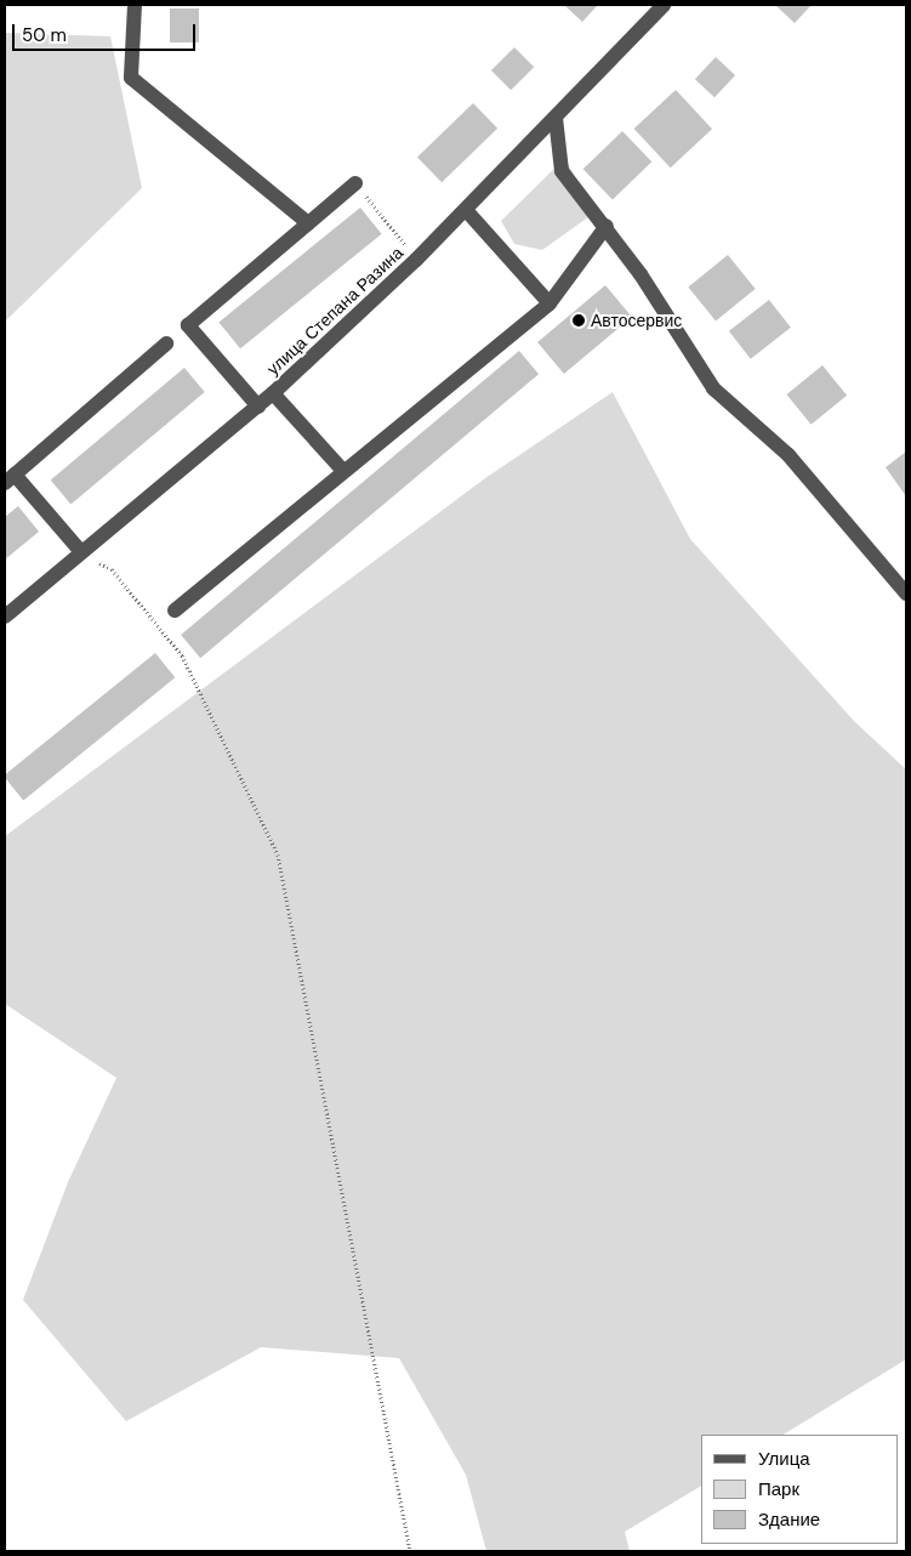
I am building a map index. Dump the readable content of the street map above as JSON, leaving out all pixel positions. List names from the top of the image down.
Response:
{
  "streets": {
    "street": ["улица Степана Разина"]
  },
  "places": ["Автосервис"],
  "legend": ["Улица", "Парк", "Здание"],
  "scale_bar": "50 m"
}
